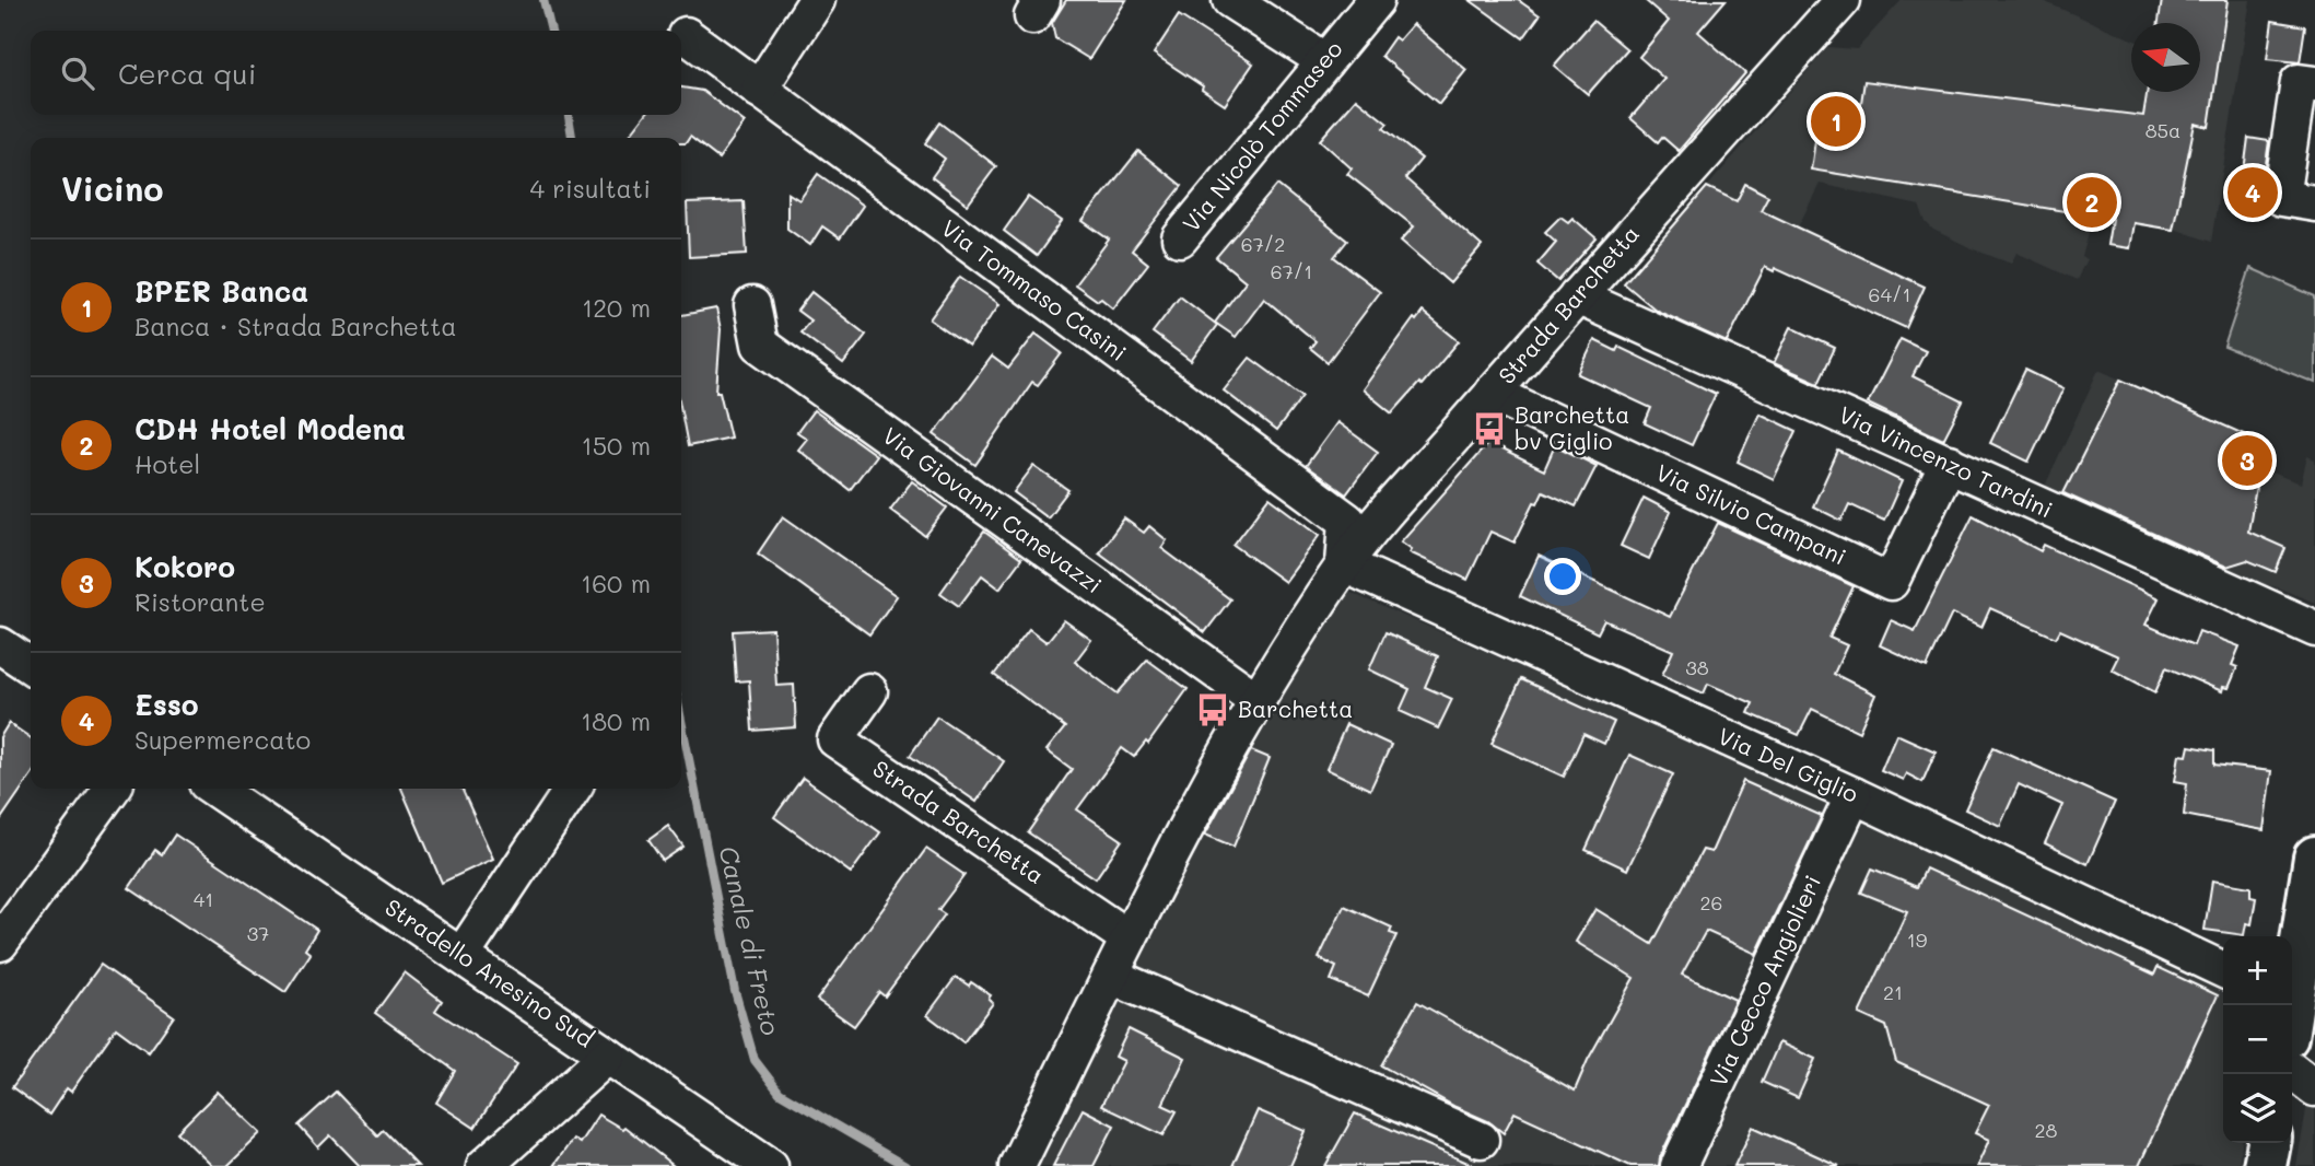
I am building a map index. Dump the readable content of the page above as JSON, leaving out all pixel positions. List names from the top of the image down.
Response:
{
  "streets": {
    "street": [
      "Via Nicolò Tommaseo",
      "Via Tommaso Casini",
      "Strada Barchetta",
      "Via Vincenzo Tardini",
      "Via Giovanni Canevazzi",
      "Via Silvio Campani",
      "Via Del Giglio",
      "Stradello Anesino Sud",
      "Via Cecco Angiolieri"
    ]
  },
  "crossings": [
    ["Via Tommaso Casini", "Strada Barchetta"],
    ["Via Tommaso Casini", "Via Del Giglio"],
    ["Strada Barchetta", "Via Vincenzo Tardini"],
    ["Strada Barchetta", "Via Giovanni Canevazzi"],
    ["Strada Barchetta", "Via Silvio Campani"],
    ["Strada Barchetta", "Via Del Giglio"],
    ["Via Vincenzo Tardini", "Via Silvio Campani"],
    ["Via Del Giglio", "Via Cecco Angiolieri"]
  ],
  "water": ["Canale di Freto"],
  "places": {
    "bus stop": ["Barchetta bv Giglio", "Barchetta"]
  },
  "house_numbers": [
    "85a",
    "67/2",
    "67/1",
    "64/1",
    "38",
    "41",
    "26",
    "37",
    "19",
    "21",
    "28"
  ],
  "north": "left",
  "page": {
    "search": "Cerca qui",
    "pins": [
      "1",
      "4",
      "2",
      "3"
    ],
    "heading": ["Vicino", "4 risultati"],
    "list": [
      {
        "mark": "1",
        "name": "BPER Banca",
        "note": "Banca · Strada Barchetta",
        "value": "120 m"
      },
      {
        "mark": "2",
        "name": "CDH Hotel Modena",
        "note": "Hotel",
        "value": "150 m"
      },
      {
        "mark": "3",
        "name": "Kokoro",
        "note": "Ristorante",
        "value": "160 m"
      },
      {
        "mark": "4",
        "name": "Esso",
        "note": "Supermercato",
        "value": "180 m"
      }
    ],
    "map_buttons": ["+", "−"]
  }
}
